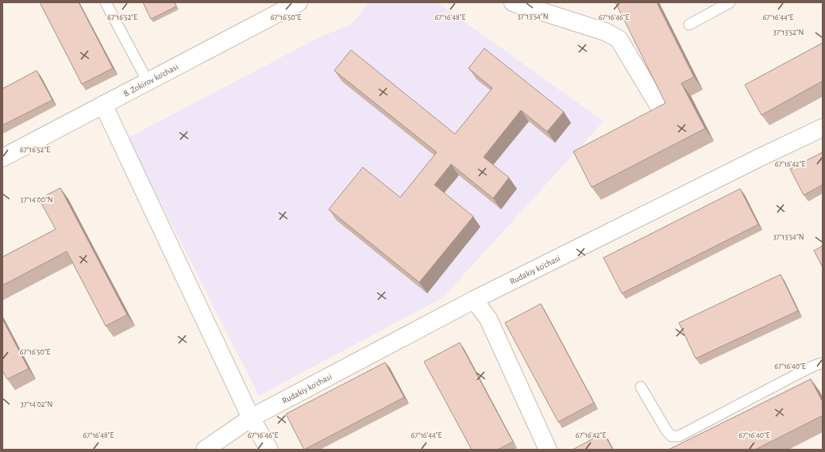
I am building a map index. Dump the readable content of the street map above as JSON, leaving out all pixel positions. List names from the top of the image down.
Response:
{
  "streets": {
    "street": ["B. Zokirov ko'chasi", "Rudakiy ko'chasi"]
  },
  "coordinates": [
    "37°13'54\"N",
    "67°16'52\"E",
    "67°16'50\"E",
    "67°16'48\"E",
    "67°16'46\"E",
    "67°16'44\"E",
    "37°13'52\"N",
    "67°16'42\"E",
    "37°14'00\"N",
    "67°16'40\"E",
    "37°14'02\"N"
  ]
}
